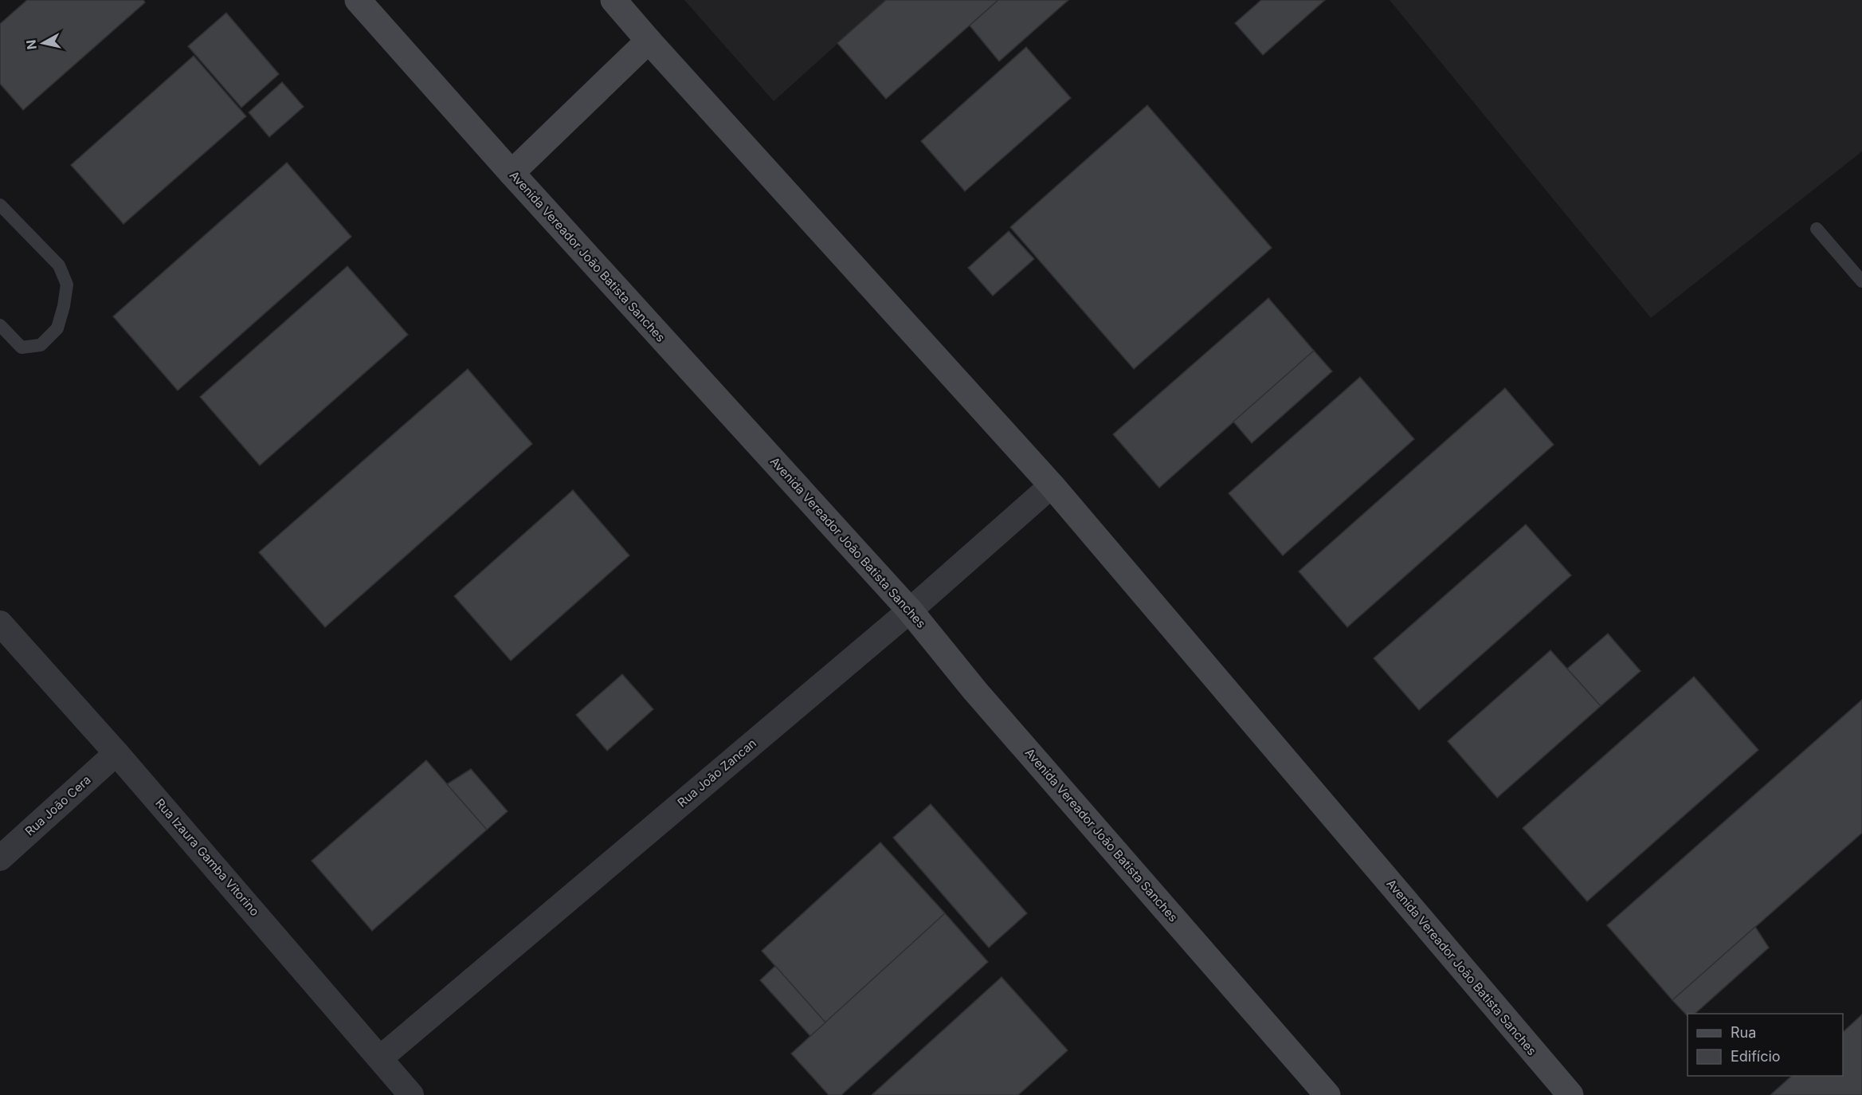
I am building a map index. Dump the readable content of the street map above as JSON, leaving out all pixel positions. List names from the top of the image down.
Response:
{
  "streets": {
    "street": [
      "Avenida Vereador João Batista Sanches",
      "Rua João Zancan",
      "Rua João Cera",
      "Rua Izaura Gamba Vitorino"
    ]
  },
  "crossings": [
    ["Avenida Vereador João Batista Sanches", "Rua João Zancan"],
    ["Rua João Zancan", "Rua Izaura Gamba Vitorino"],
    ["Rua João Cera", "Rua Izaura Gamba Vitorino"]
  ],
  "legend": ["Rua", "Edifício"],
  "north": "left"
}
